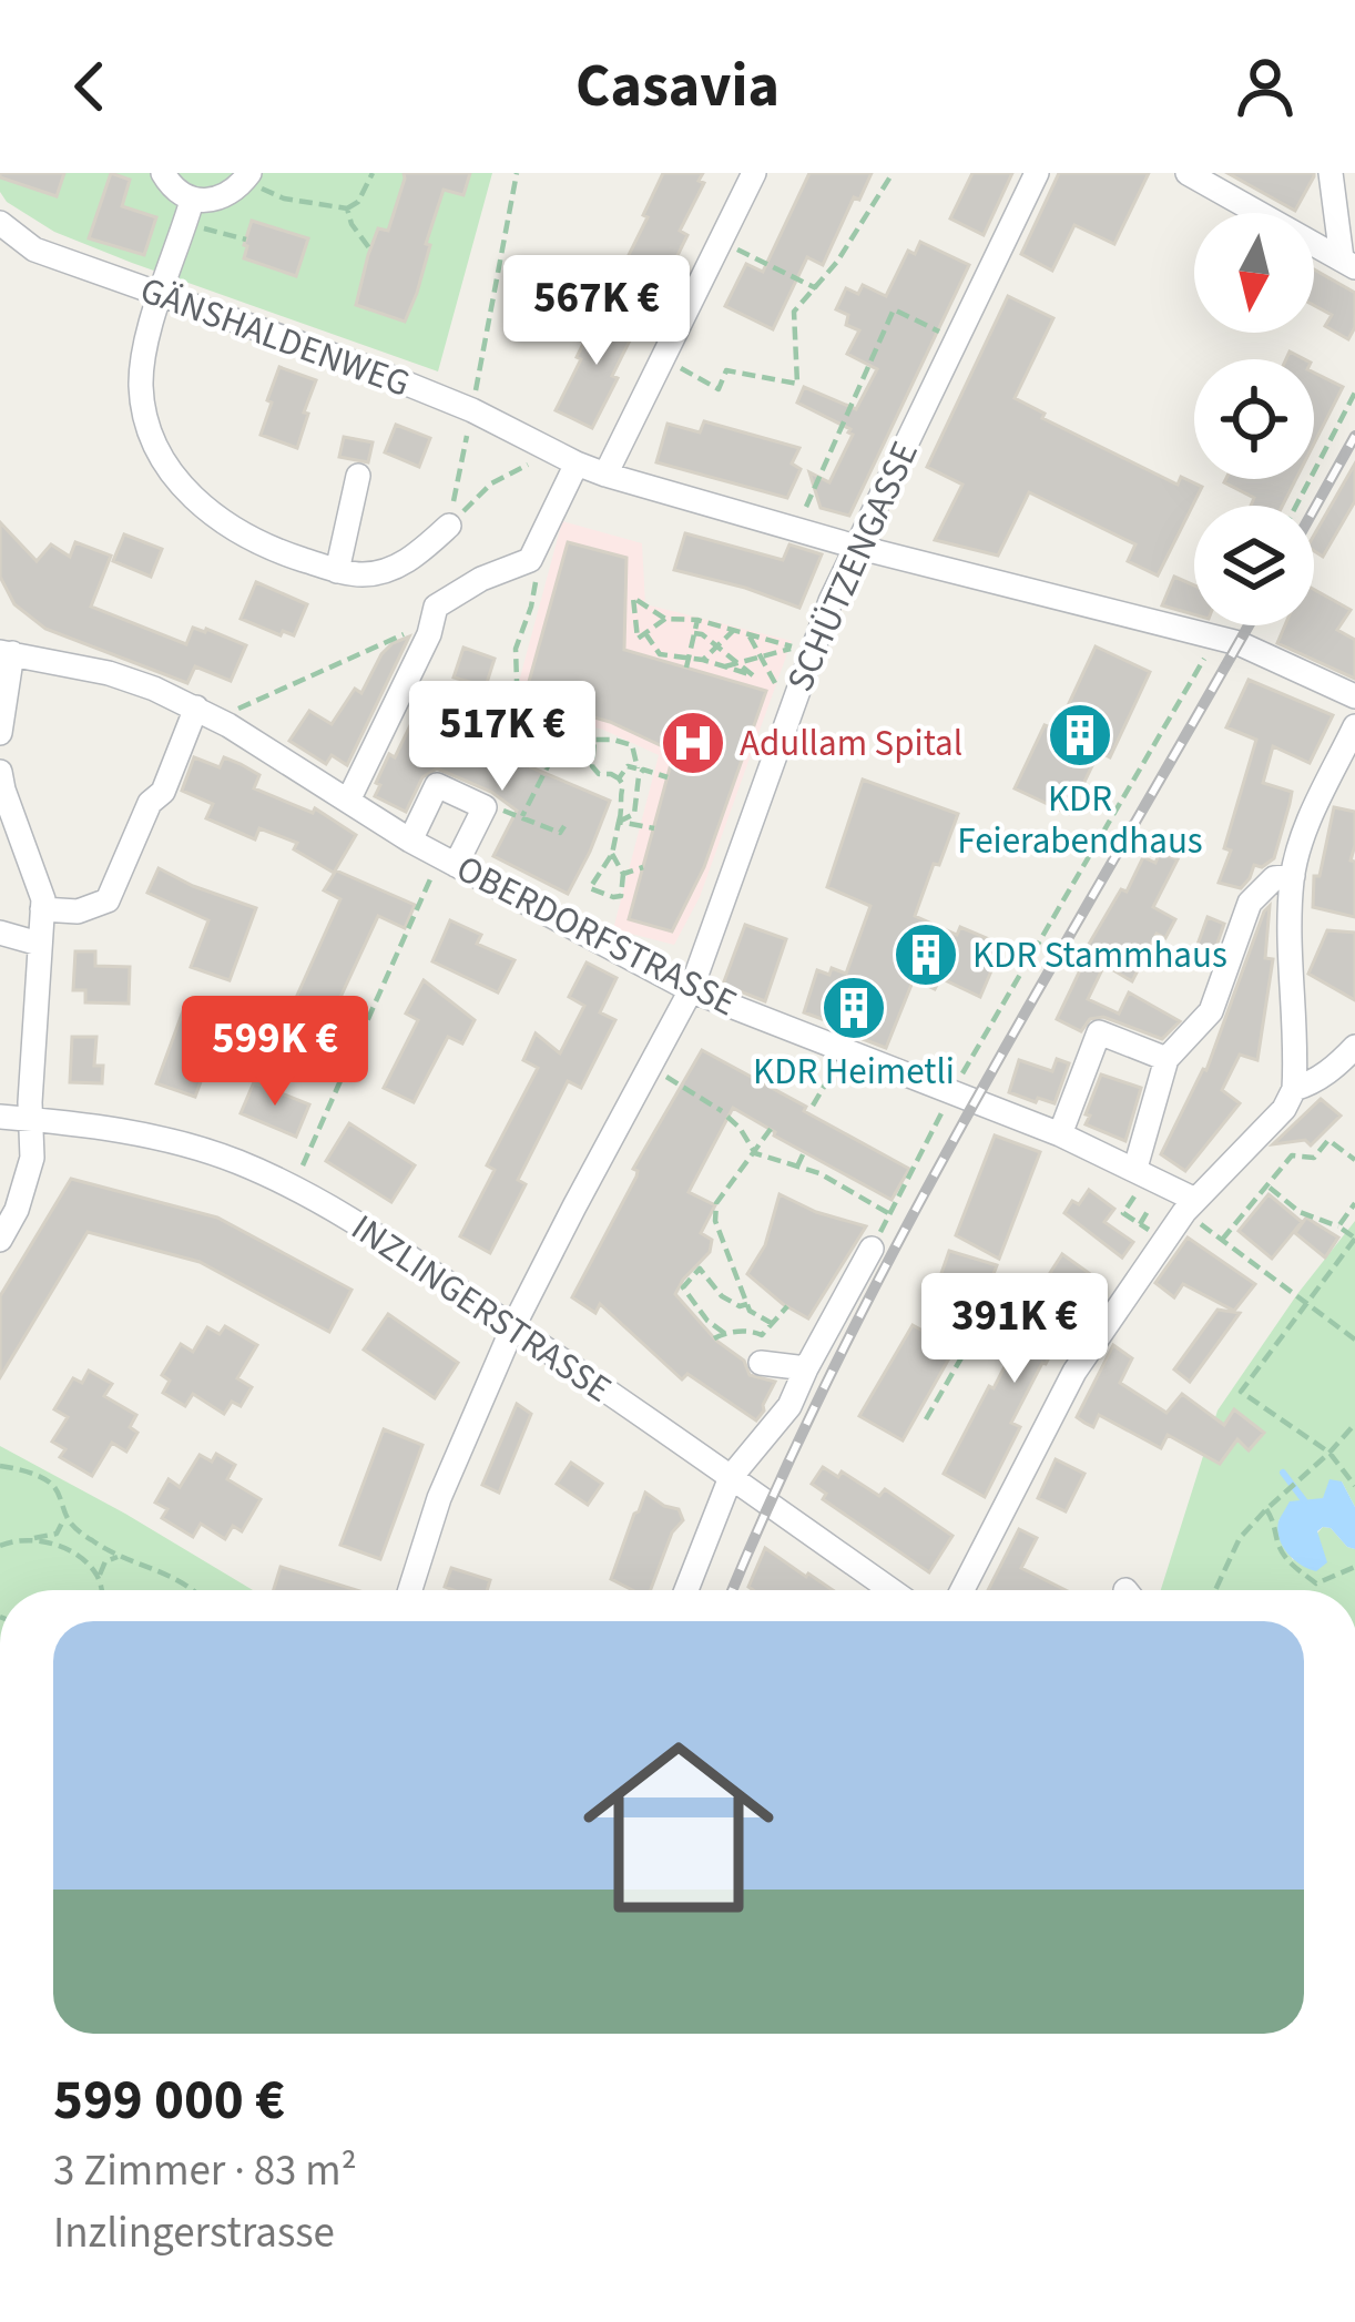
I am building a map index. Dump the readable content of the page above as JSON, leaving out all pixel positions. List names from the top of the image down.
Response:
{
  "streets": {
    "street": [
      "GÄNSHALDENWEG",
      "SCHÜTZENGASSE",
      "OBERDORFSTRASSE",
      "INZLINGERSTRASSE"
    ]
  },
  "crossings": [
    ["GÄNSHALDENWEG", "SCHÜTZENGASSE"],
    ["SCHÜTZENGASSE", "OBERDORFSTRASSE"],
    ["SCHÜTZENGASSE", "INZLINGERSTRASSE"]
  ],
  "places": {
    "building": ["KDR Feierabendhaus", "KDR Stammhaus", "KDR Heimetli"],
    "hospital": ["Adullam Spital"]
  },
  "north": "bottom",
  "page": {
    "header": "Casavia",
    "price": [
      "567K €",
      "517K €",
      "599K €",
      "391K €"
    ],
    "list": [
      {
        "name": "599 000 €",
        "note": "3 Zimmer · 83 m² · Inzlingerstrasse"
      }
    ]
  }
}
